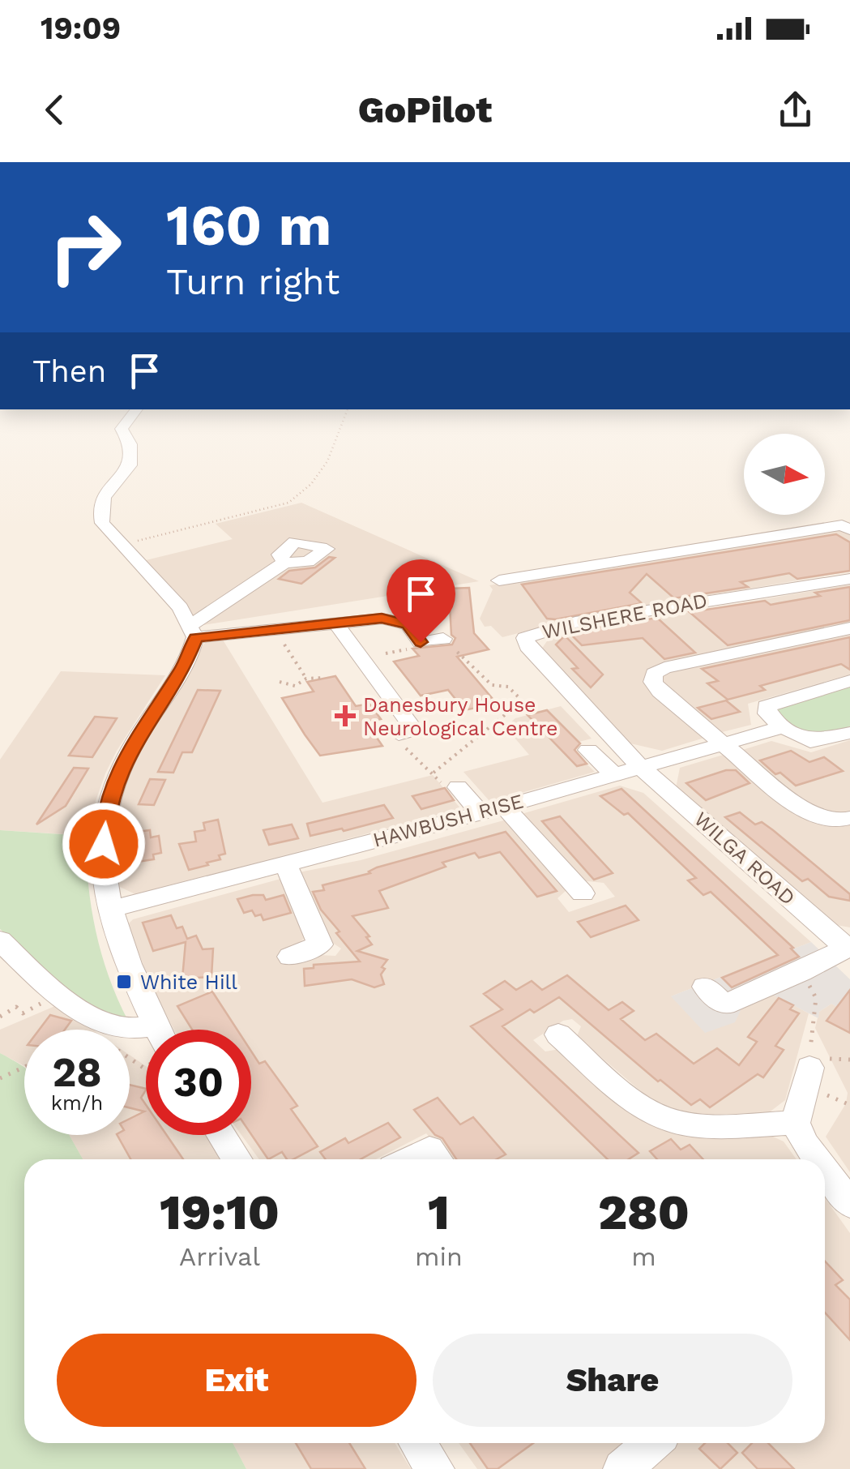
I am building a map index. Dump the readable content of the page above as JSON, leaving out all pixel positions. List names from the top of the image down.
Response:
{
  "streets": {
    "street": ["WILSHERE ROAD", "HAWBUSH RISE", "WILGA ROAD"]
  },
  "crossings": [
    ["WILSHERE ROAD", "HAWBUSH RISE"],
    ["WILSHERE ROAD", "WILGA ROAD"],
    ["HAWBUSH RISE", "WILGA ROAD"]
  ],
  "places": {
    "health": ["Danesbury House Neurological Centre"],
    "transit": ["White Hill"]
  },
  "north": "right",
  "page": {
    "status": "19:09",
    "header": "GoPilot",
    "turn": ["160 m", "Turn right"],
    "then": "Then",
    "speed": "28 km/h",
    "limit": "30",
    "eta": [
      "19:10",
      "Arrival",
      "1",
      "min",
      "280",
      "m"
    ],
    "buttons": ["Exit", "Share"]
  }
}
